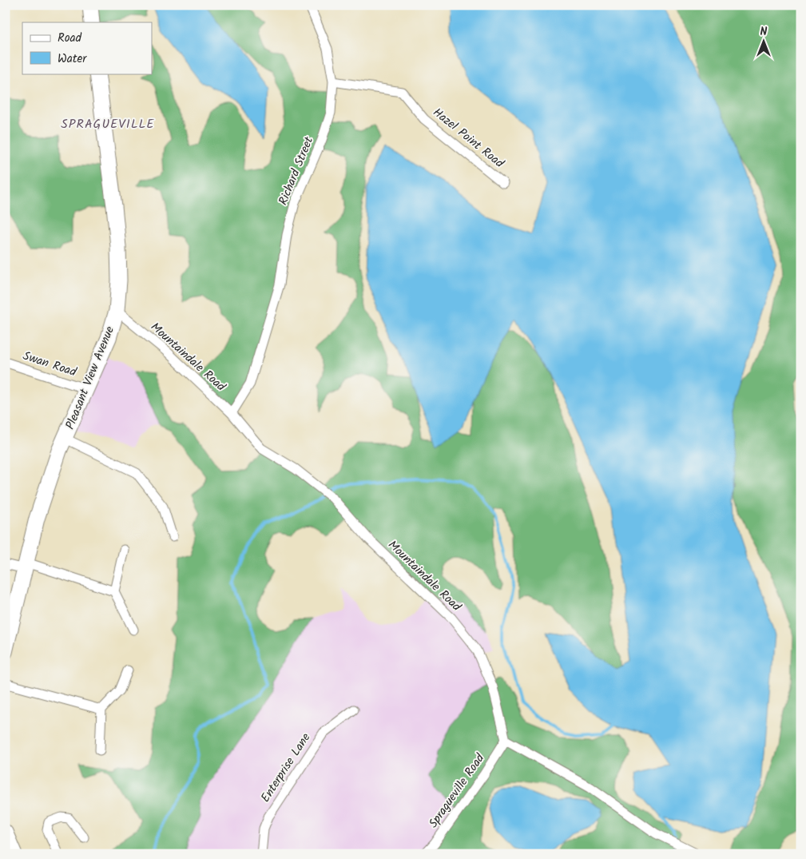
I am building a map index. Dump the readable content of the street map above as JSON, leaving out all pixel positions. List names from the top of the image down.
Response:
{
  "streets": {
    "main road": ["Pleasant View Avenue"],
    "street": [
      "Hazel Point Road",
      "Richard Street",
      "Mountaindale Road",
      "Swan Road",
      "Enterprise Lane",
      "Spragueville Road"
    ]
  },
  "crossings": [
    ["Hazel Point Road", "Richard Street"],
    ["Richard Street", "Mountaindale Road"],
    ["Mountaindale Road", "Pleasant View Avenue"],
    ["Mountaindale Road", "Spragueville Road"],
    ["Swan Road", "Pleasant View Avenue"]
  ],
  "districts": ["SPRAGUEVILLE"],
  "legend": ["Road", "Water"],
  "north": "top"
}
